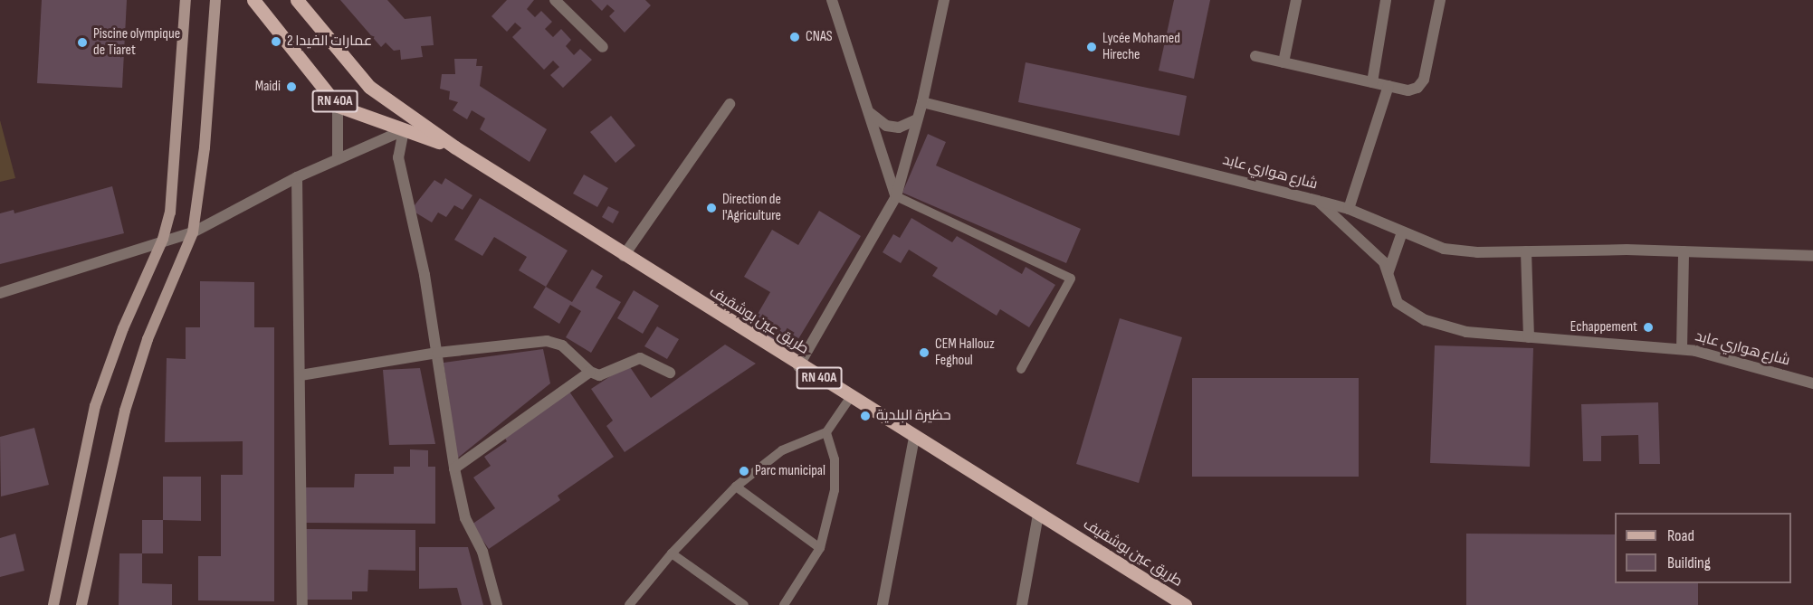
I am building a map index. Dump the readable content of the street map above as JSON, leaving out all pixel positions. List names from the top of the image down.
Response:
{
  "streets": {
    "main road": ["RN 40A", "طريق عين بوشقيف"],
    "street": ["شارع هواري عابد"]
  },
  "crossings": [
    ["RN 40A", "طريق عين بوشقيف"]
  ],
  "places": [
    "CNAS",
    "عمارات الفيدا 2",
    "Piscine olympique de Tiaret",
    "Lycée Mohamed Hireche",
    "Maidi",
    "Direction de l'Agriculture",
    "Echappement",
    "CEM Hallouz Feghoul",
    "حظيرة البلدية",
    "Parc municipal"
  ],
  "legend": ["Road", "Building"]
}
